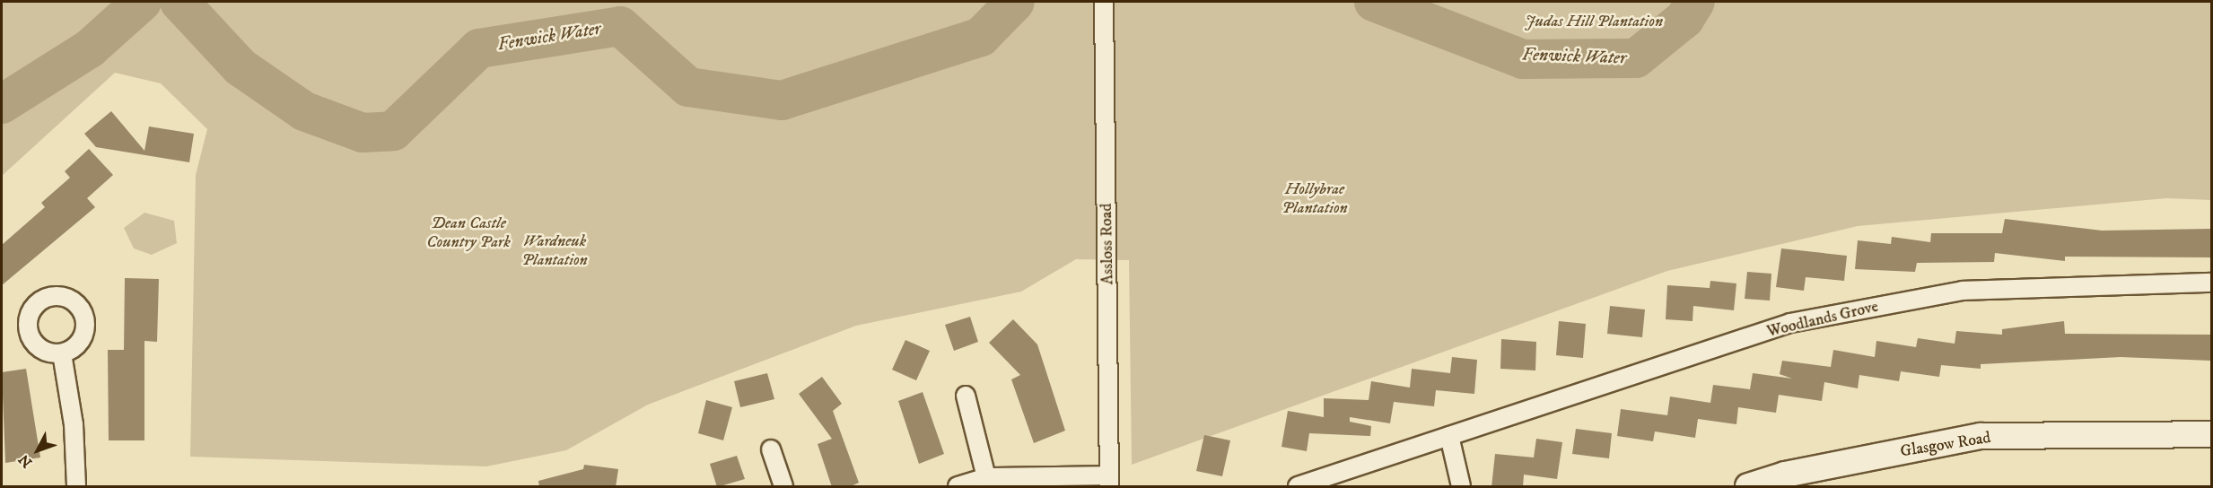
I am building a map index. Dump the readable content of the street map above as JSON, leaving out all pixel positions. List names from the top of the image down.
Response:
{
  "streets": {
    "main road": ["Glasgow Road"],
    "street": ["Assloss Road", "Woodlands Grove"]
  },
  "water": ["Fenwick Water"],
  "parks": [
    "Judas Hill Plantation",
    "Hollybrae Plantation",
    "Dean Castle Country Park",
    "Wardneuk Plantation"
  ],
  "north": "bottom left"
}
